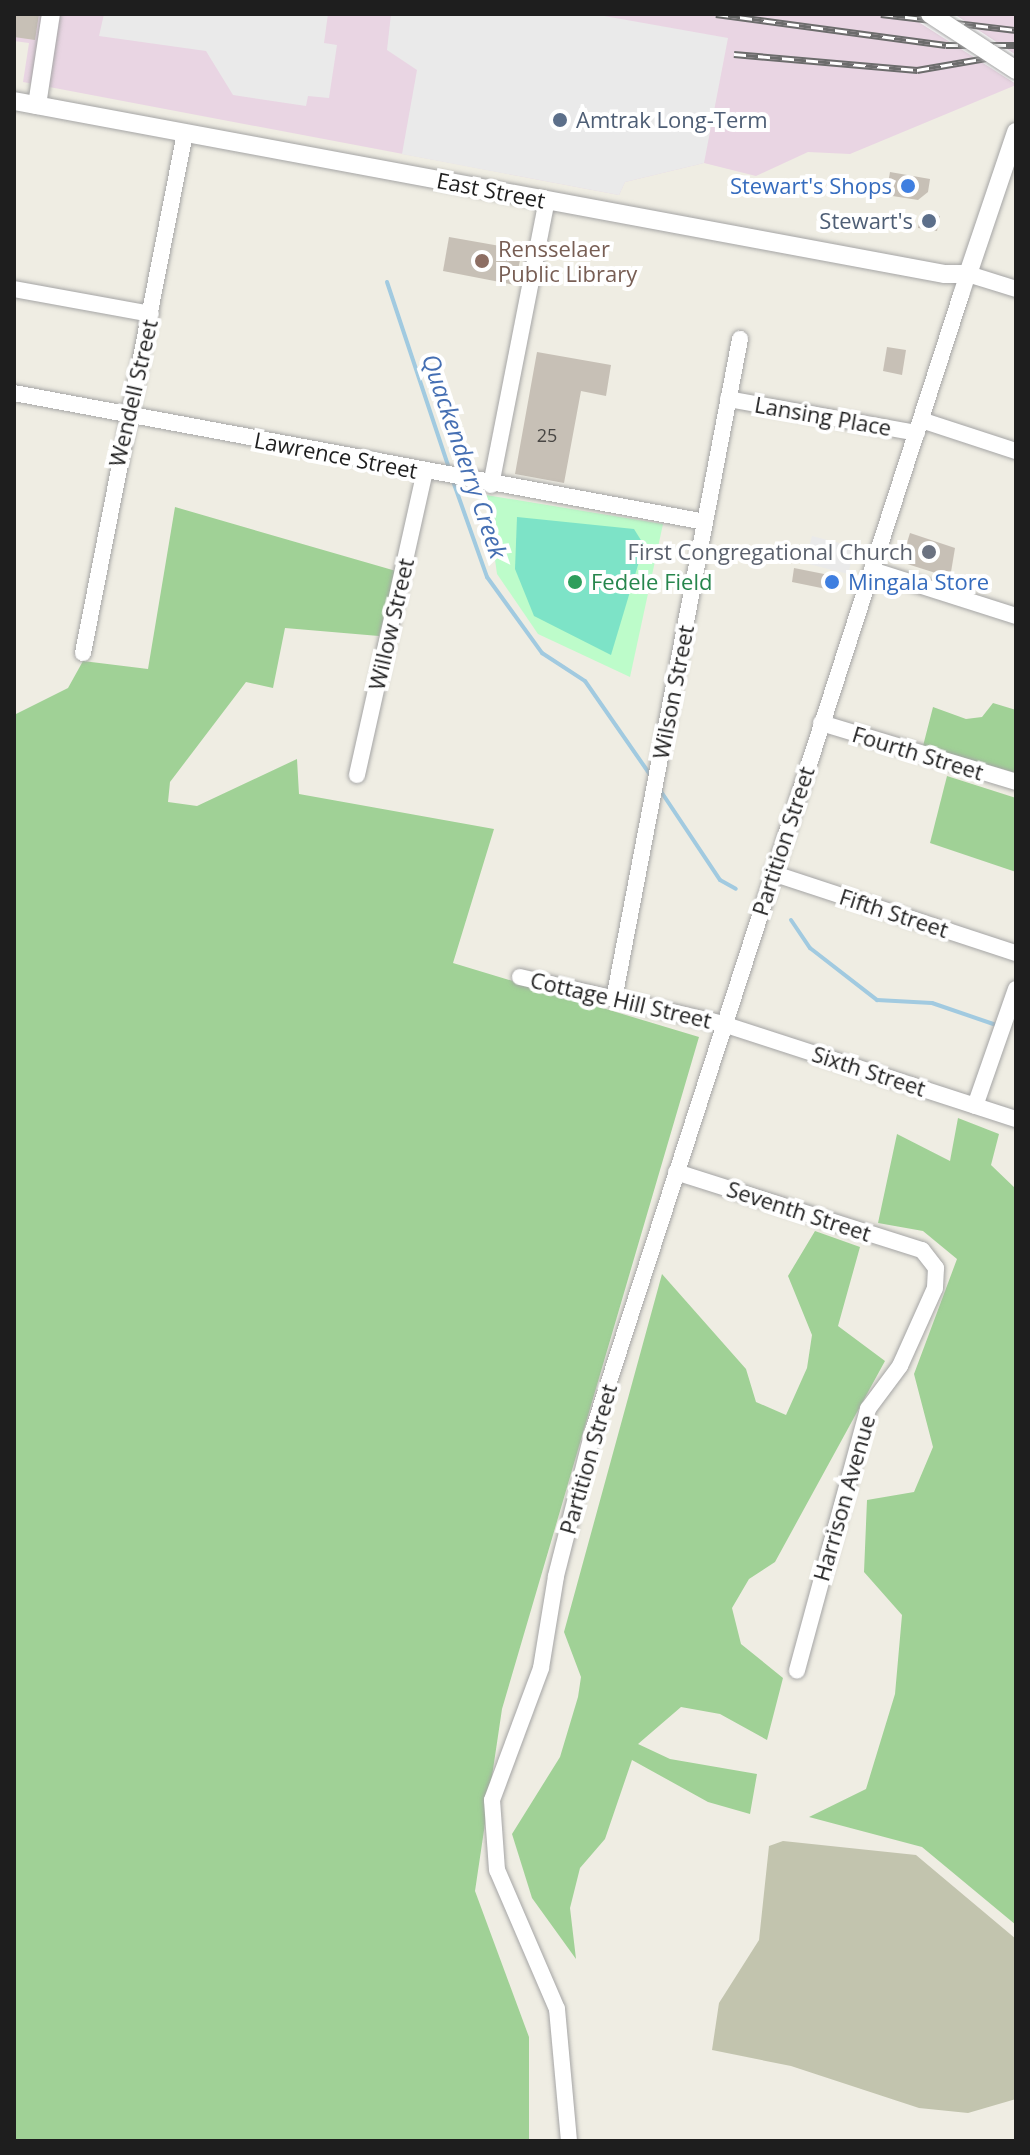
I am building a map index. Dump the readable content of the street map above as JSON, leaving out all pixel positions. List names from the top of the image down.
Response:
{
  "streets": {
    "street": [
      "East Street",
      "Wendell Street",
      "Lansing Place",
      "Lawrence Street",
      "Willow Street",
      "Wilson Street",
      "Fourth Street",
      "Partition Street",
      "Fifth Street",
      "Cottage Hill Street",
      "Sixth Street",
      "Seventh Street",
      "Harrison Avenue"
    ]
  },
  "crossings": [
    ["East Street", "Wendell Street"],
    ["East Street", "Partition Street"],
    ["Wendell Street", "Lawrence Street"],
    ["Lansing Place", "Wilson Street"],
    ["Lansing Place", "Partition Street"],
    ["Lawrence Street", "Willow Street"],
    ["Lawrence Street", "Wilson Street"],
    ["Wilson Street", "Cottage Hill Street"],
    ["Fourth Street", "Partition Street"],
    ["Partition Street", "Fifth Street"],
    ["Partition Street", "Cottage Hill Street"],
    ["Partition Street", "Sixth Street"],
    ["Partition Street", "Seventh Street"],
    ["Cottage Hill Street", "Sixth Street"],
    ["Seventh Street", "Harrison Avenue"]
  ],
  "water": ["Quackenderry Creek"],
  "places": [
    "Amtrak Long-Term",
    "Stewart's Shops",
    "Stewart's",
    "Rensselaer Public Library",
    "First Congregational Church",
    "Fedele Field",
    "Mingala Store"
  ],
  "house_numbers": ["25"]
}
